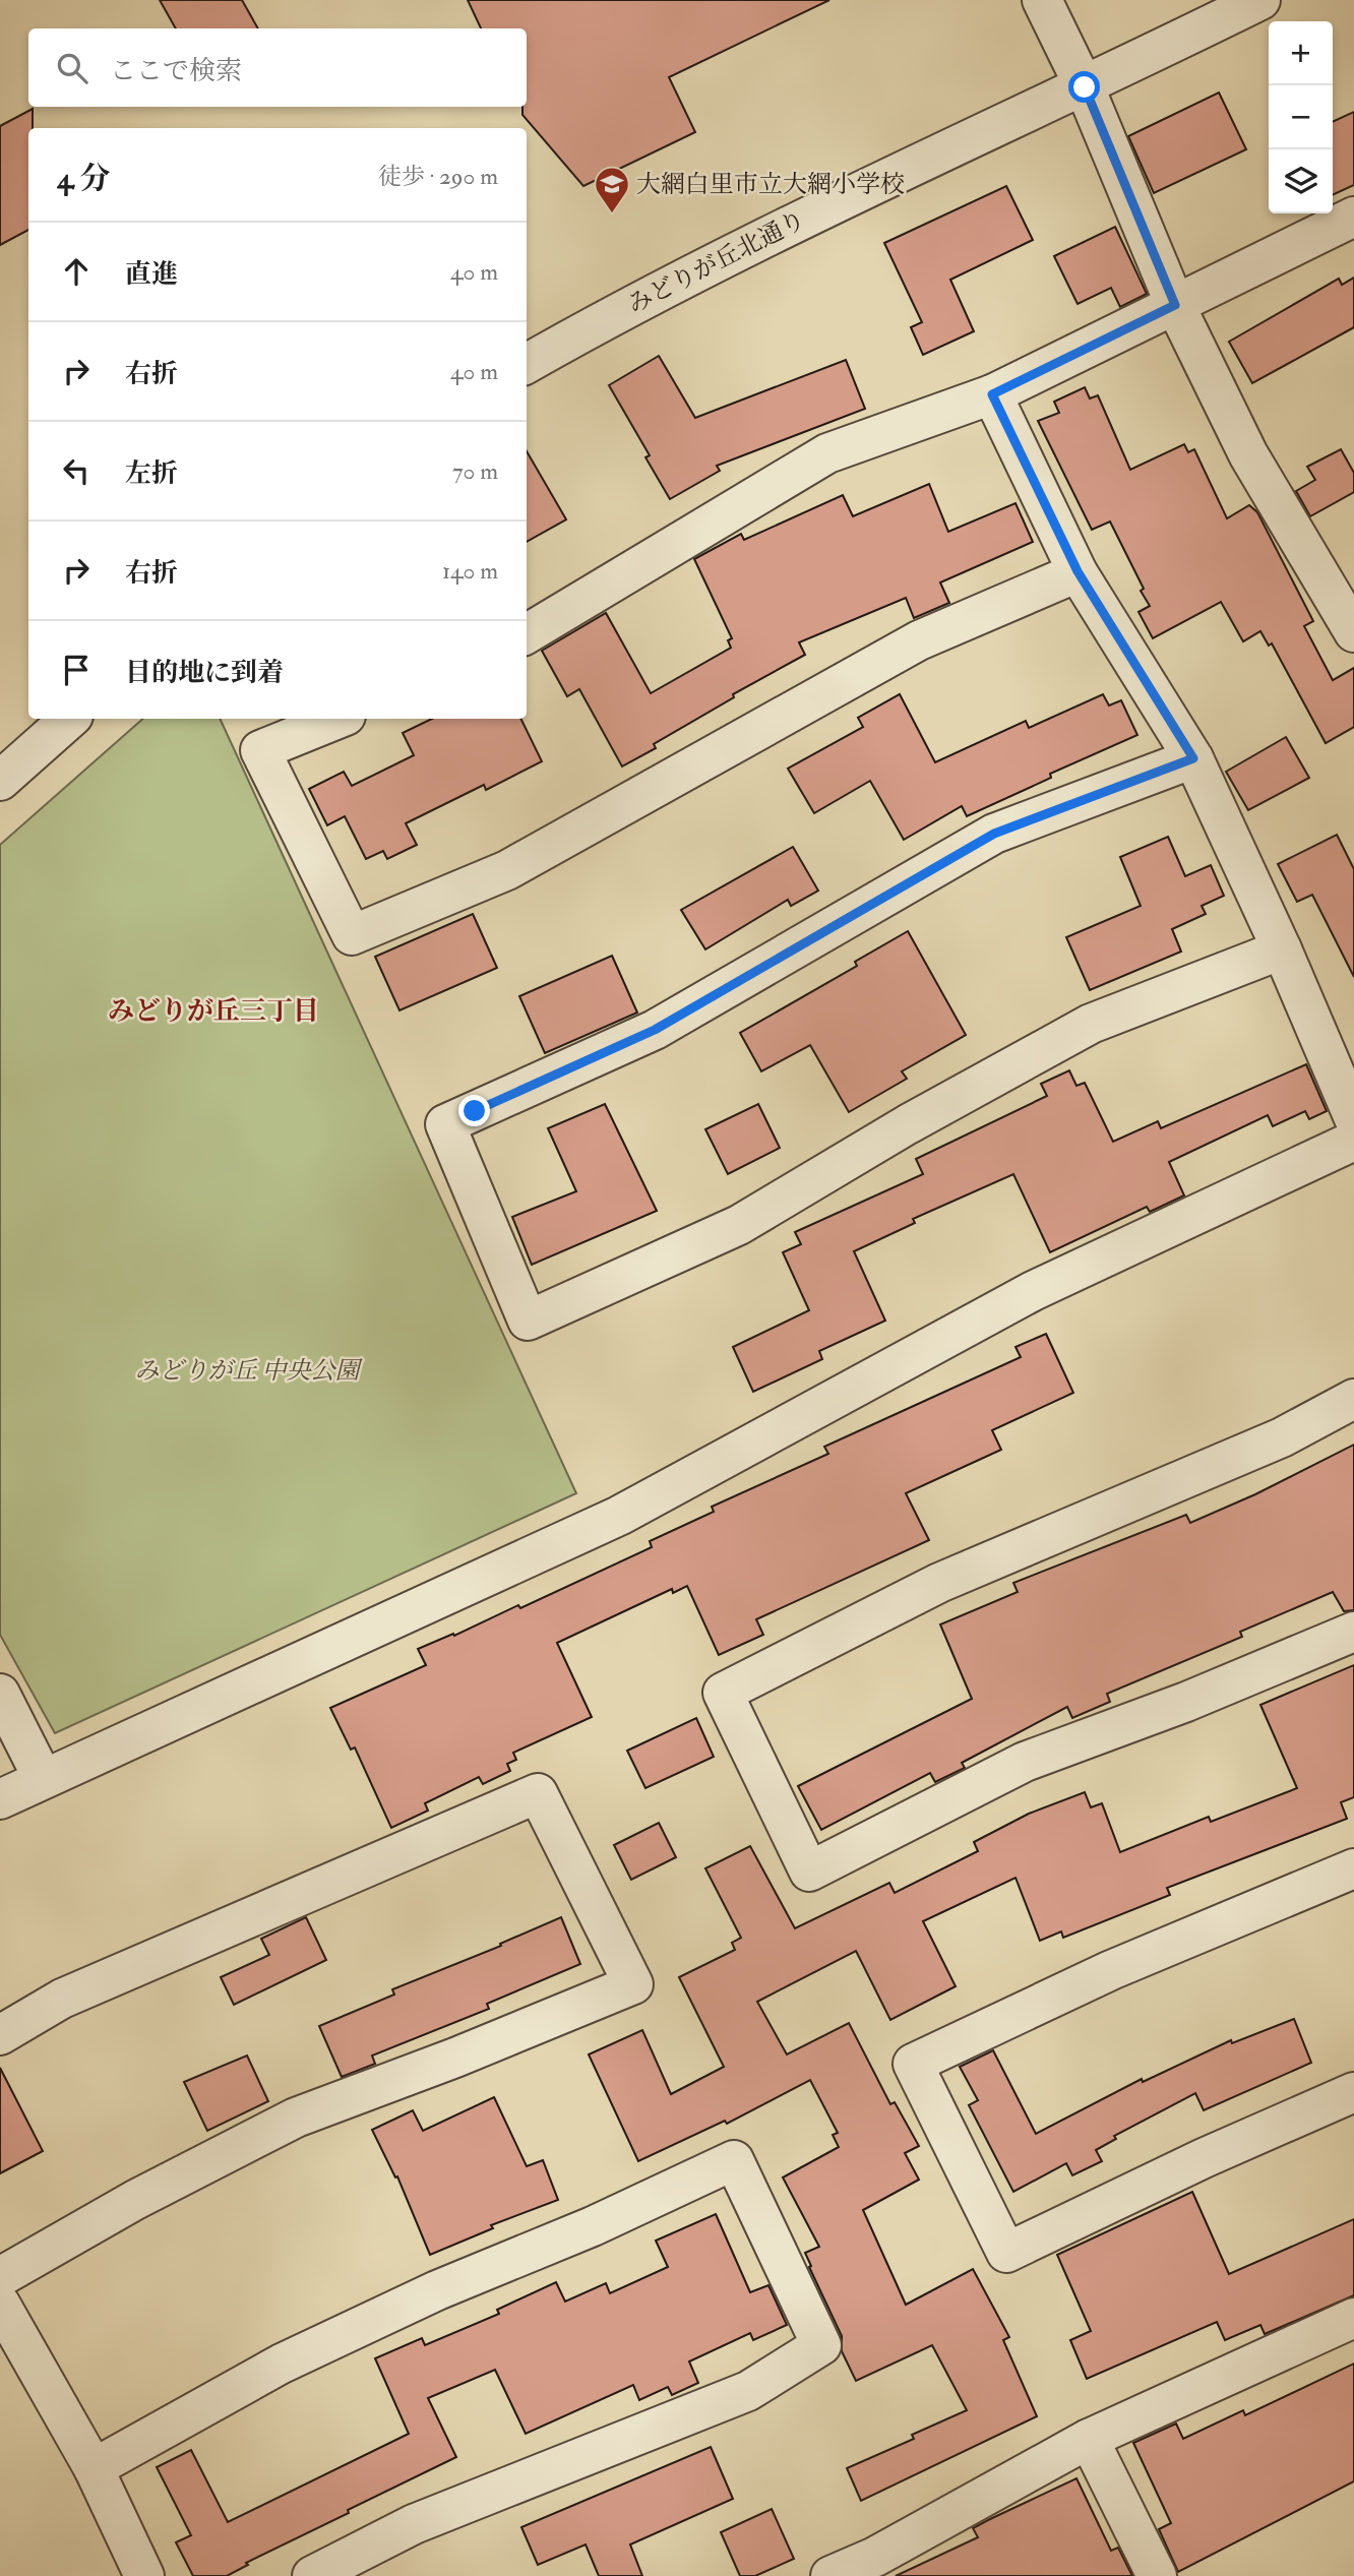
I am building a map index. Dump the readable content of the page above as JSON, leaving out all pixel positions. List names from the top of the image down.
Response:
{
  "streets": {
    "street": ["みどりが丘北通り"]
  },
  "districts": ["みどりが丘三丁目"],
  "parks": ["みどりが丘 中央公園"],
  "places": {
    "school or university": ["大網白里市立大網小学校"]
  },
  "page": {
    "map_buttons": ["+", "−"],
    "search": "ここで検索",
    "heading": ["4 分", "徒歩 · 290 m"],
    "list": [
      ["直進", "40 m"],
      ["右折", "40 m"],
      ["左折", "70 m"],
      ["右折", "140 m"],
      "目的地に到着"
    ]
  }
}
